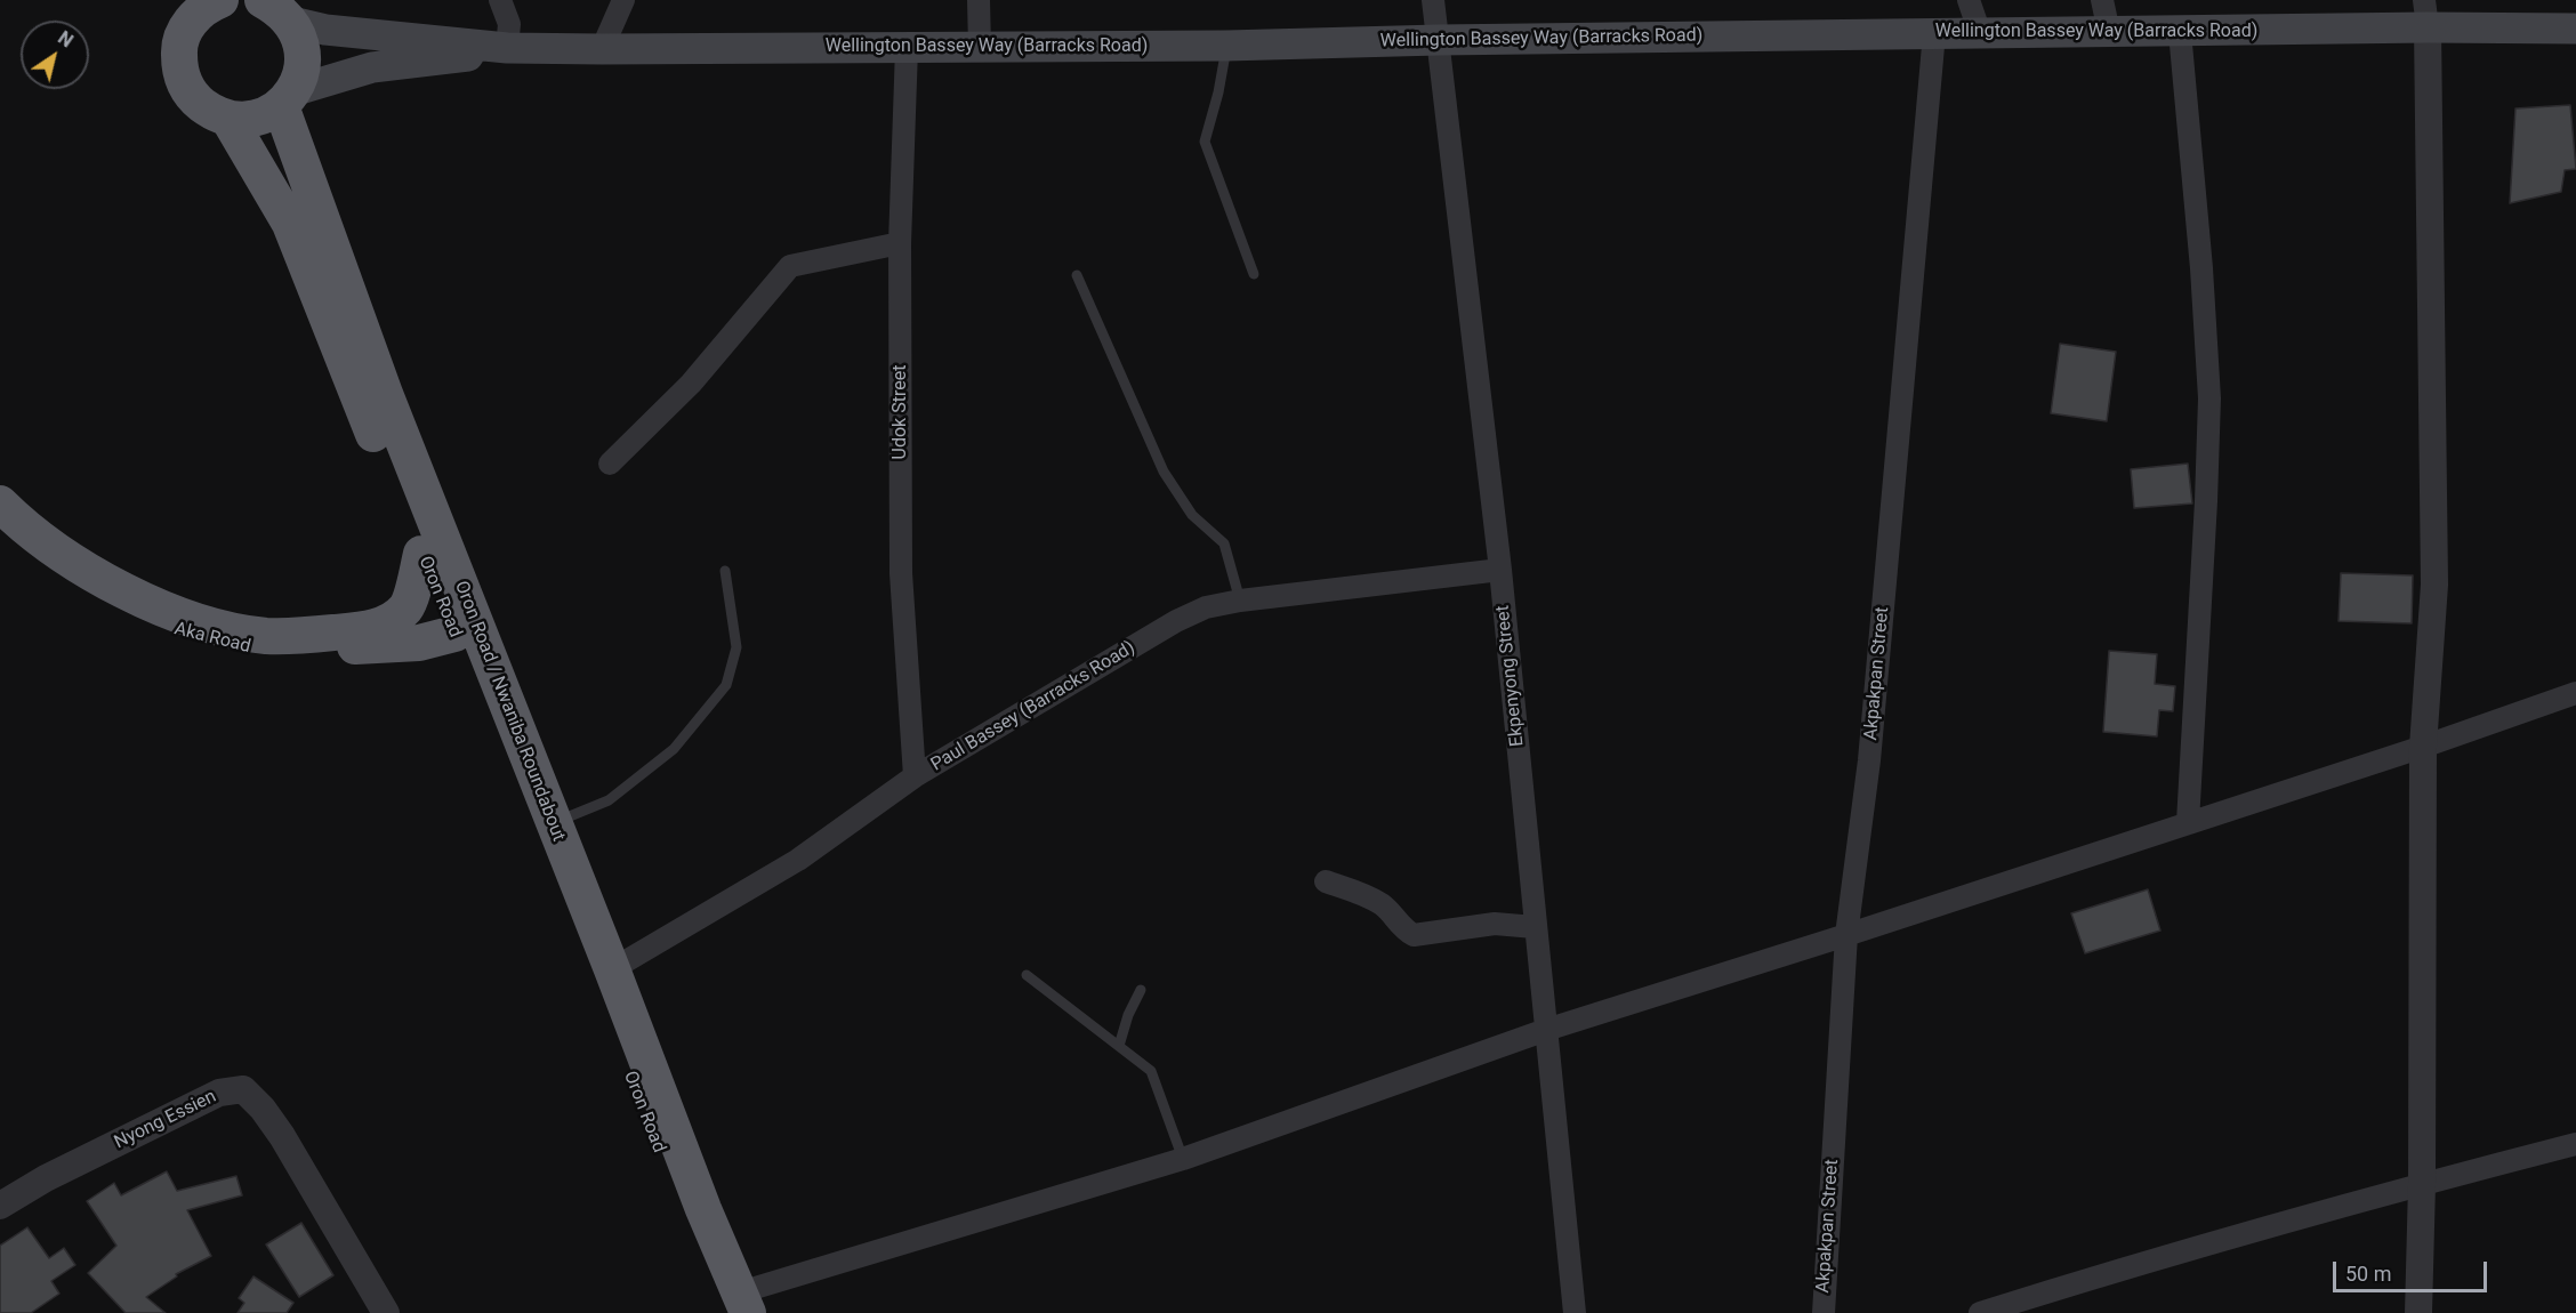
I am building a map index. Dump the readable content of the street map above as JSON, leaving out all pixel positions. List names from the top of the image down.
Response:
{
  "streets": {
    "highway": ["Oron Road", "Aka Road", "Oron Road / Nwaniba Roundabout"],
    "main road": ["Wellington Bassey Way (Barracks Road)"],
    "street": [
      "Udok Street",
      "Akpakpan Street",
      "Ekpenyong Street",
      "Paul Bassey (Barracks Road)",
      "Nyong Essien"
    ]
  },
  "crossings": [
    ["Wellington Bassey Way (Barracks Road)", "Udok Street"],
    ["Wellington Bassey Way (Barracks Road)", "Akpakpan Street"],
    ["Wellington Bassey Way (Barracks Road)", "Ekpenyong Street"],
    ["Udok Street", "Paul Bassey (Barracks Road)"],
    ["Oron Road", "Aka Road"],
    ["Oron Road", "Oron Road / Nwaniba Roundabout"],
    ["Ekpenyong Street", "Paul Bassey (Barracks Road)"],
    ["Paul Bassey (Barracks Road)", "Oron Road / Nwaniba Roundabout"]
  ],
  "scale_bar": "50 m",
  "north": "top right"
}
